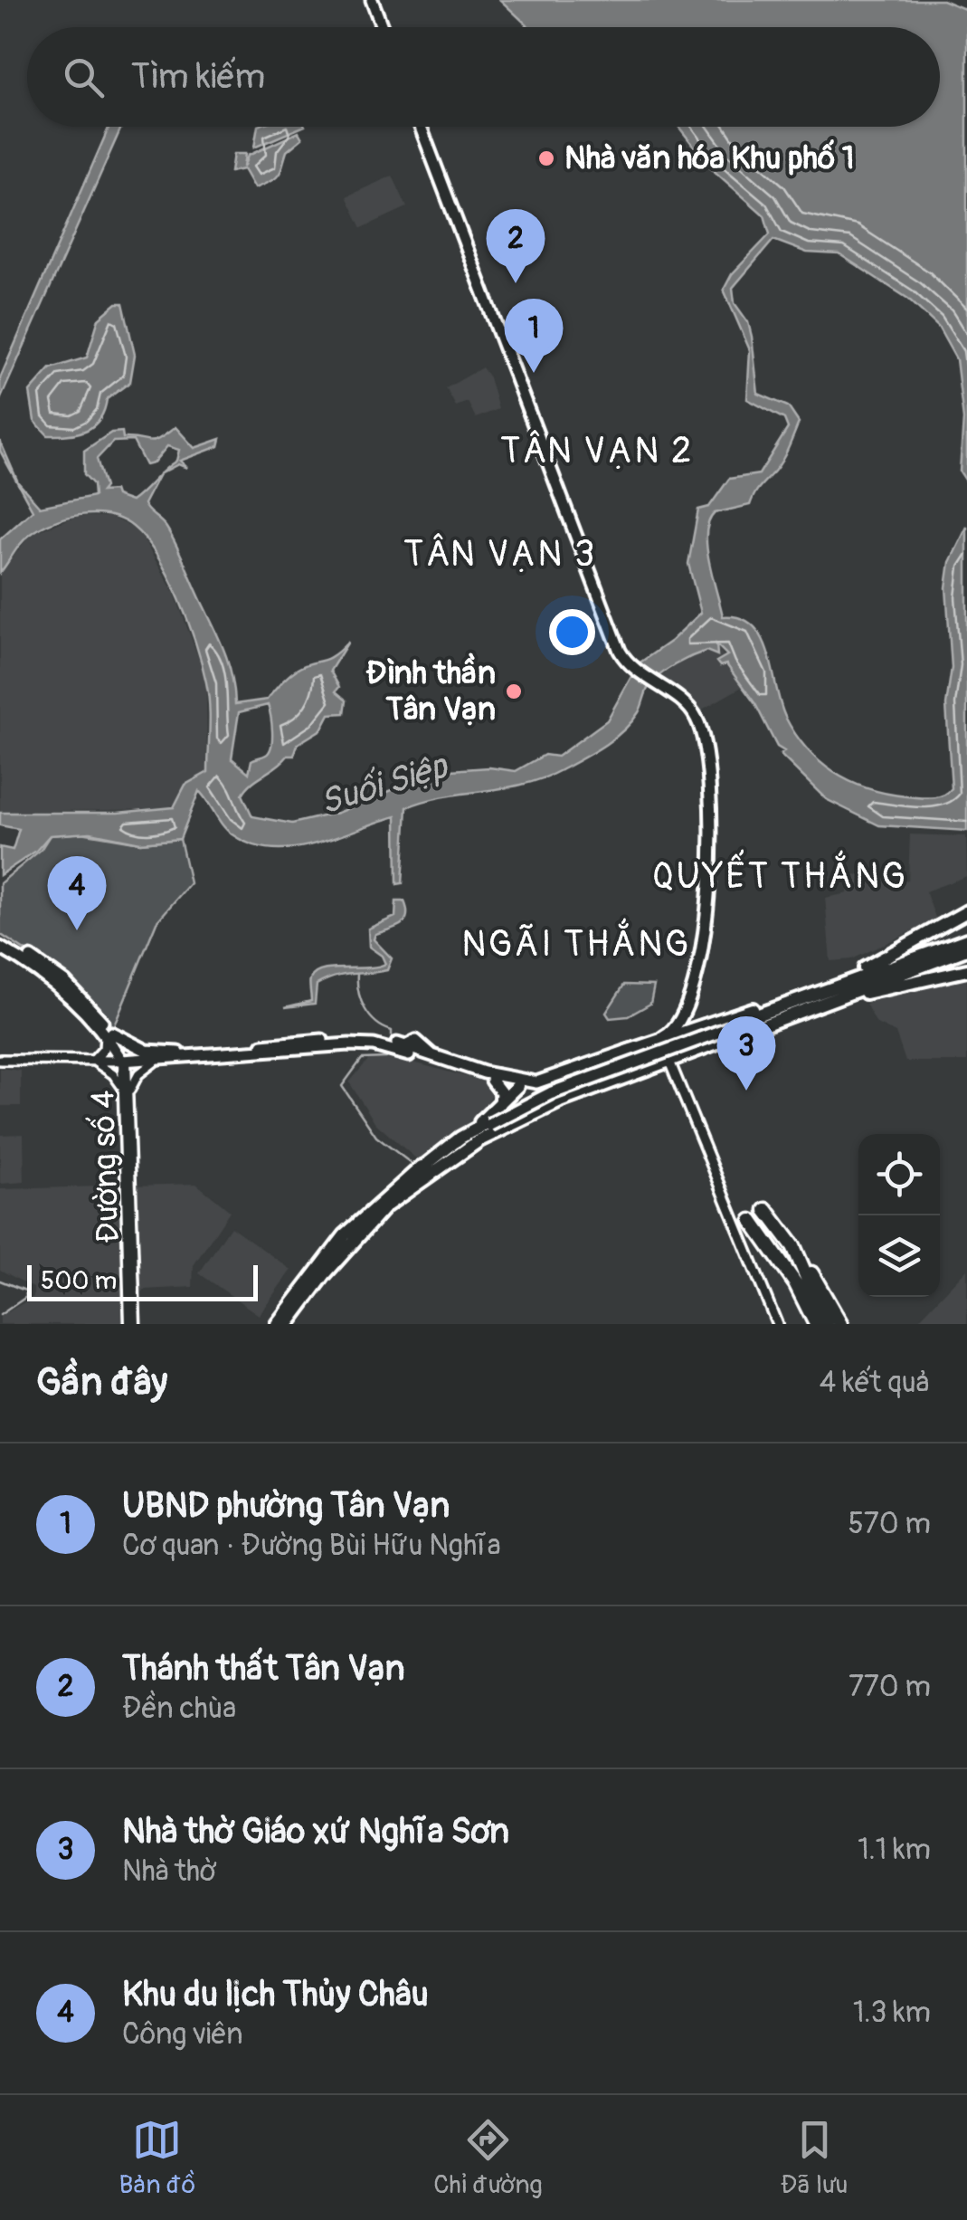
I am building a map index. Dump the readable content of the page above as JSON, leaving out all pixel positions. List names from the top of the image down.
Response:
{
  "streets": {
    "street": ["Đường số 4"]
  },
  "districts": [
    "TÂN VẠN 2",
    "TÂN VẠN 3",
    "QUYẾT THẮNG",
    "NGÃI THẮNG"
  ],
  "water": ["Suối Siệp"],
  "places": ["Nhà văn hóa Khu phố 1", "Đình thần Tân Vạn"],
  "scale_bar": "500 m",
  "page": {
    "search": "Tìm kiếm",
    "pins": [
      "2",
      "1",
      "4",
      "3"
    ],
    "scale": "500 m",
    "heading": ["Gần đây", "4 kết quả"],
    "list": [
      {
        "mark": "1",
        "name": "UBND phường Tân Vạn",
        "note": "Cơ quan · Đường Bùi Hữu Nghĩa",
        "value": "570 m"
      },
      {
        "mark": "2",
        "name": "Thánh thất Tân Vạn",
        "note": "Đền chùa",
        "value": "770 m"
      },
      {
        "mark": "3",
        "name": "Nhà thờ Giáo xứ Nghĩa Sơn",
        "note": "Nhà thờ",
        "value": "1.1 km"
      },
      {
        "mark": "4",
        "name": "Khu du lịch Thủy Châu",
        "note": "Công viên",
        "value": "1.3 km"
      }
    ],
    "nav": ["Bản đồ", "Chỉ đường", "Đã lưu"]
  }
}
